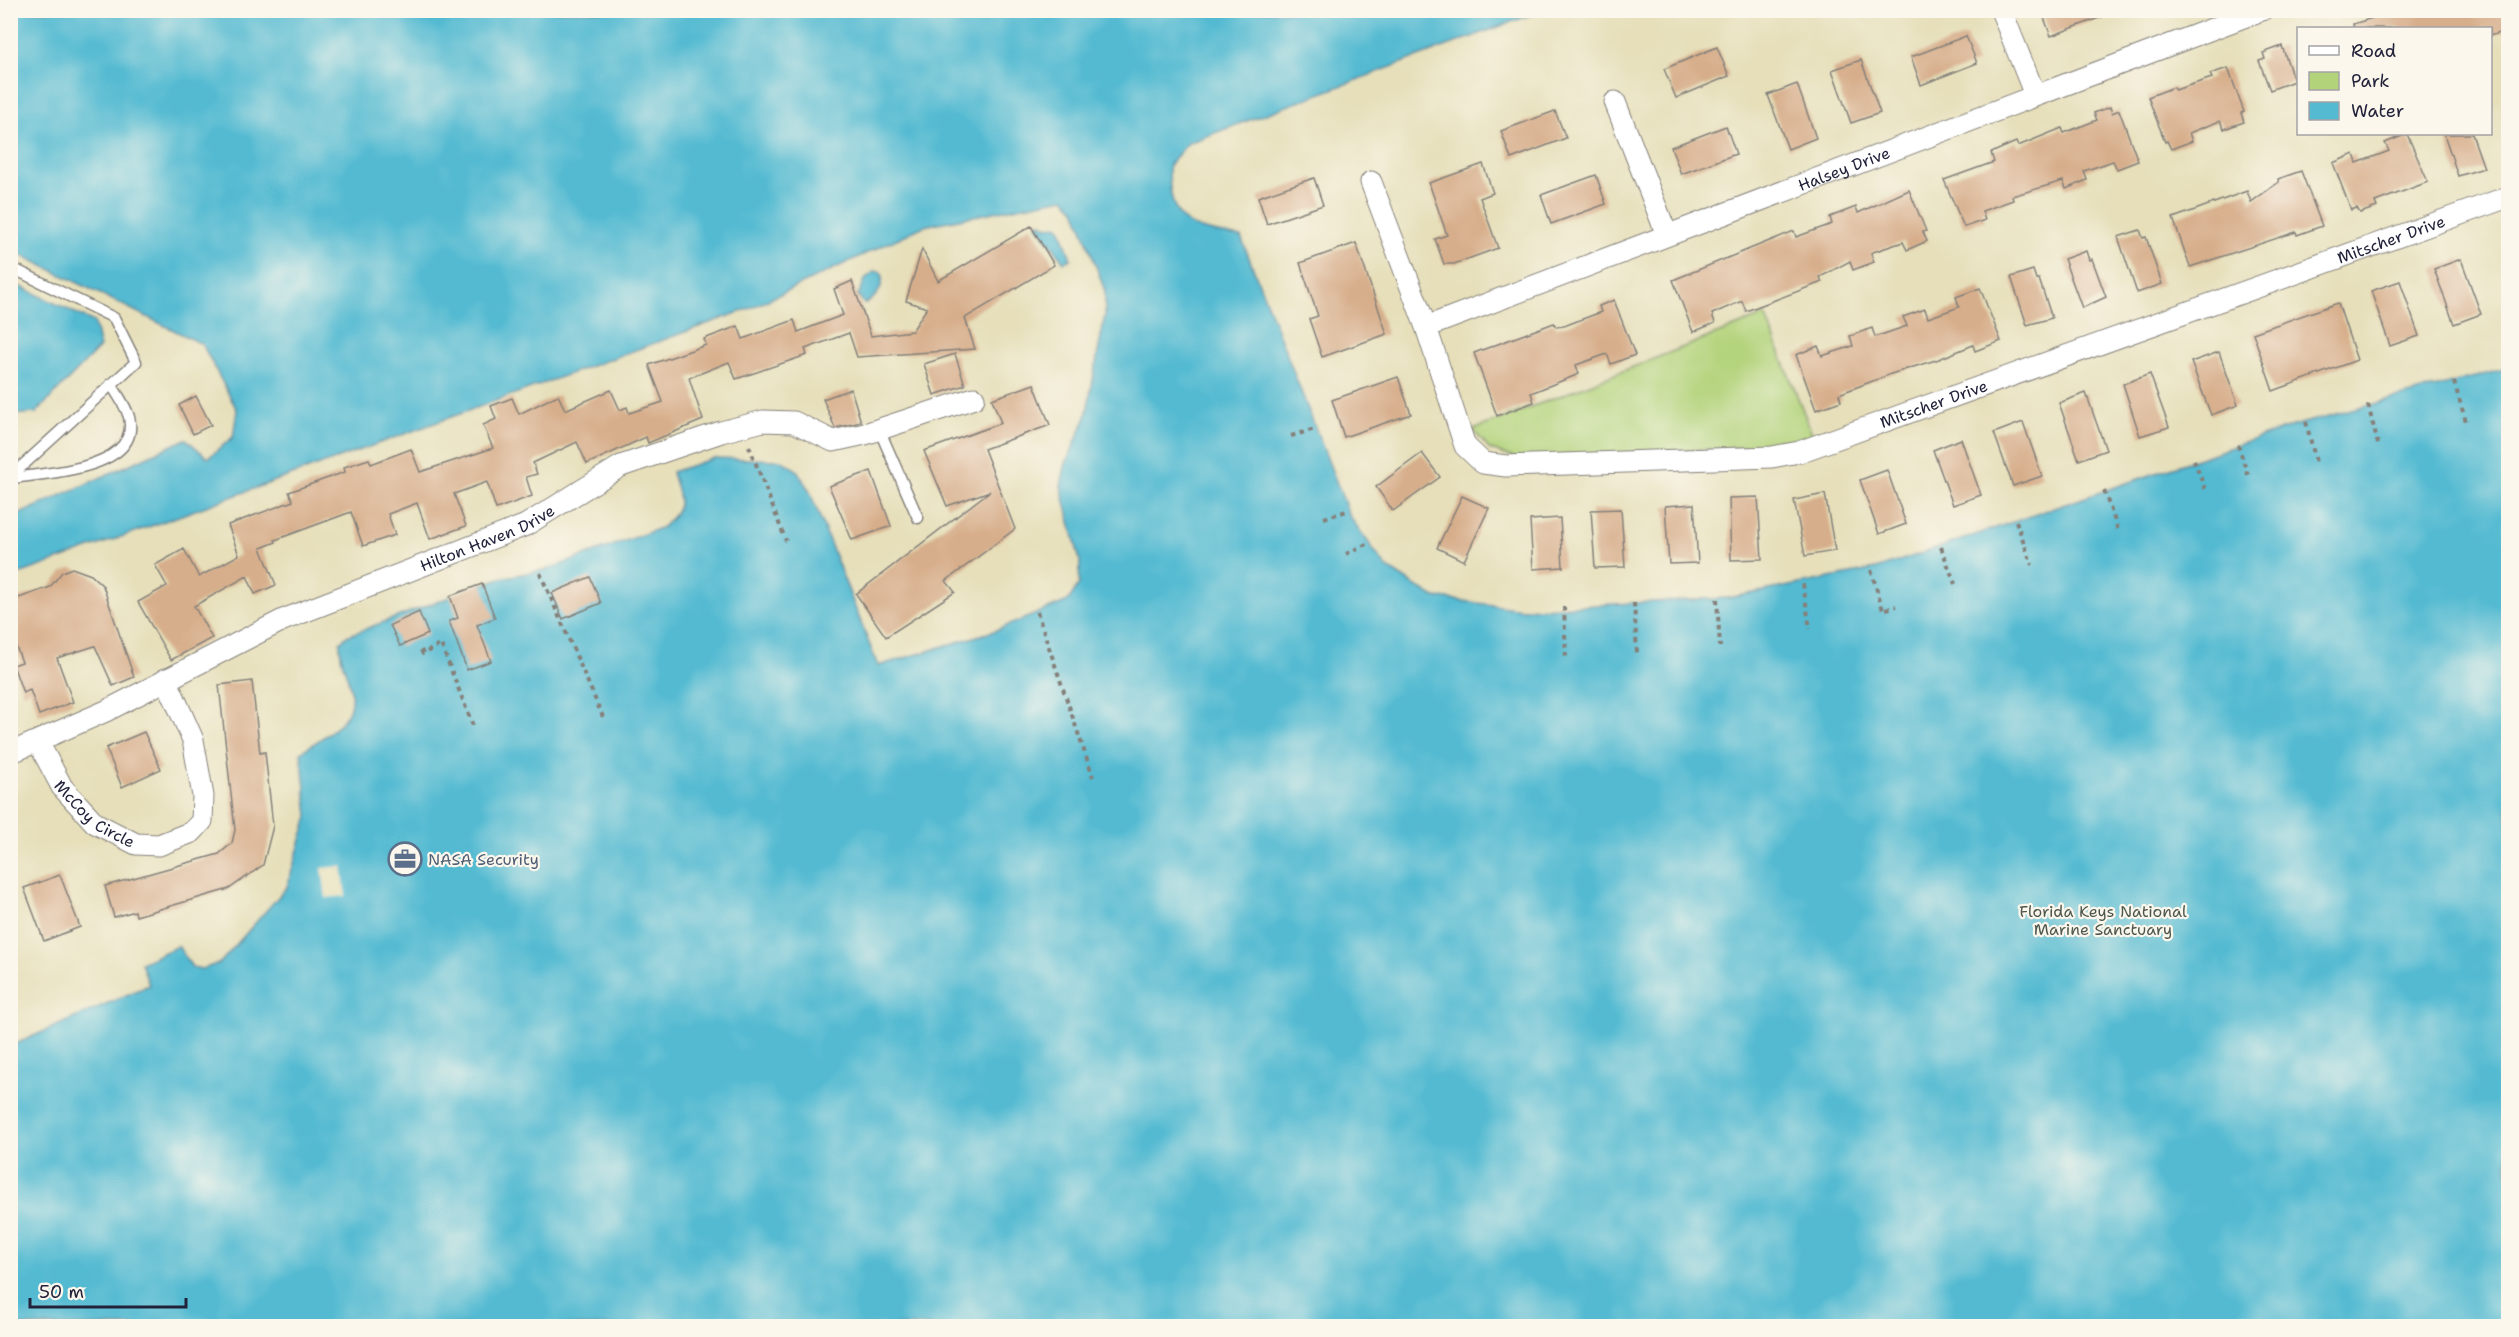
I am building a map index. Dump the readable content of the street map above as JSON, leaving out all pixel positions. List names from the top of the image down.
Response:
{
  "streets": {
    "street": [
      "Halsey Drive",
      "Mitscher Drive",
      "Hilton Haven Drive",
      "McCoy Circle"
    ]
  },
  "crossings": [
    ["Halsey Drive", "Mitscher Drive"],
    ["Hilton Haven Drive", "McCoy Circle"]
  ],
  "parks": ["Florida Keys National Marine Sanctuary"],
  "places": {
    "office": ["NASA Security"]
  },
  "legend": ["Road", "Park", "Water"],
  "scale_bar": "50 m"
}
